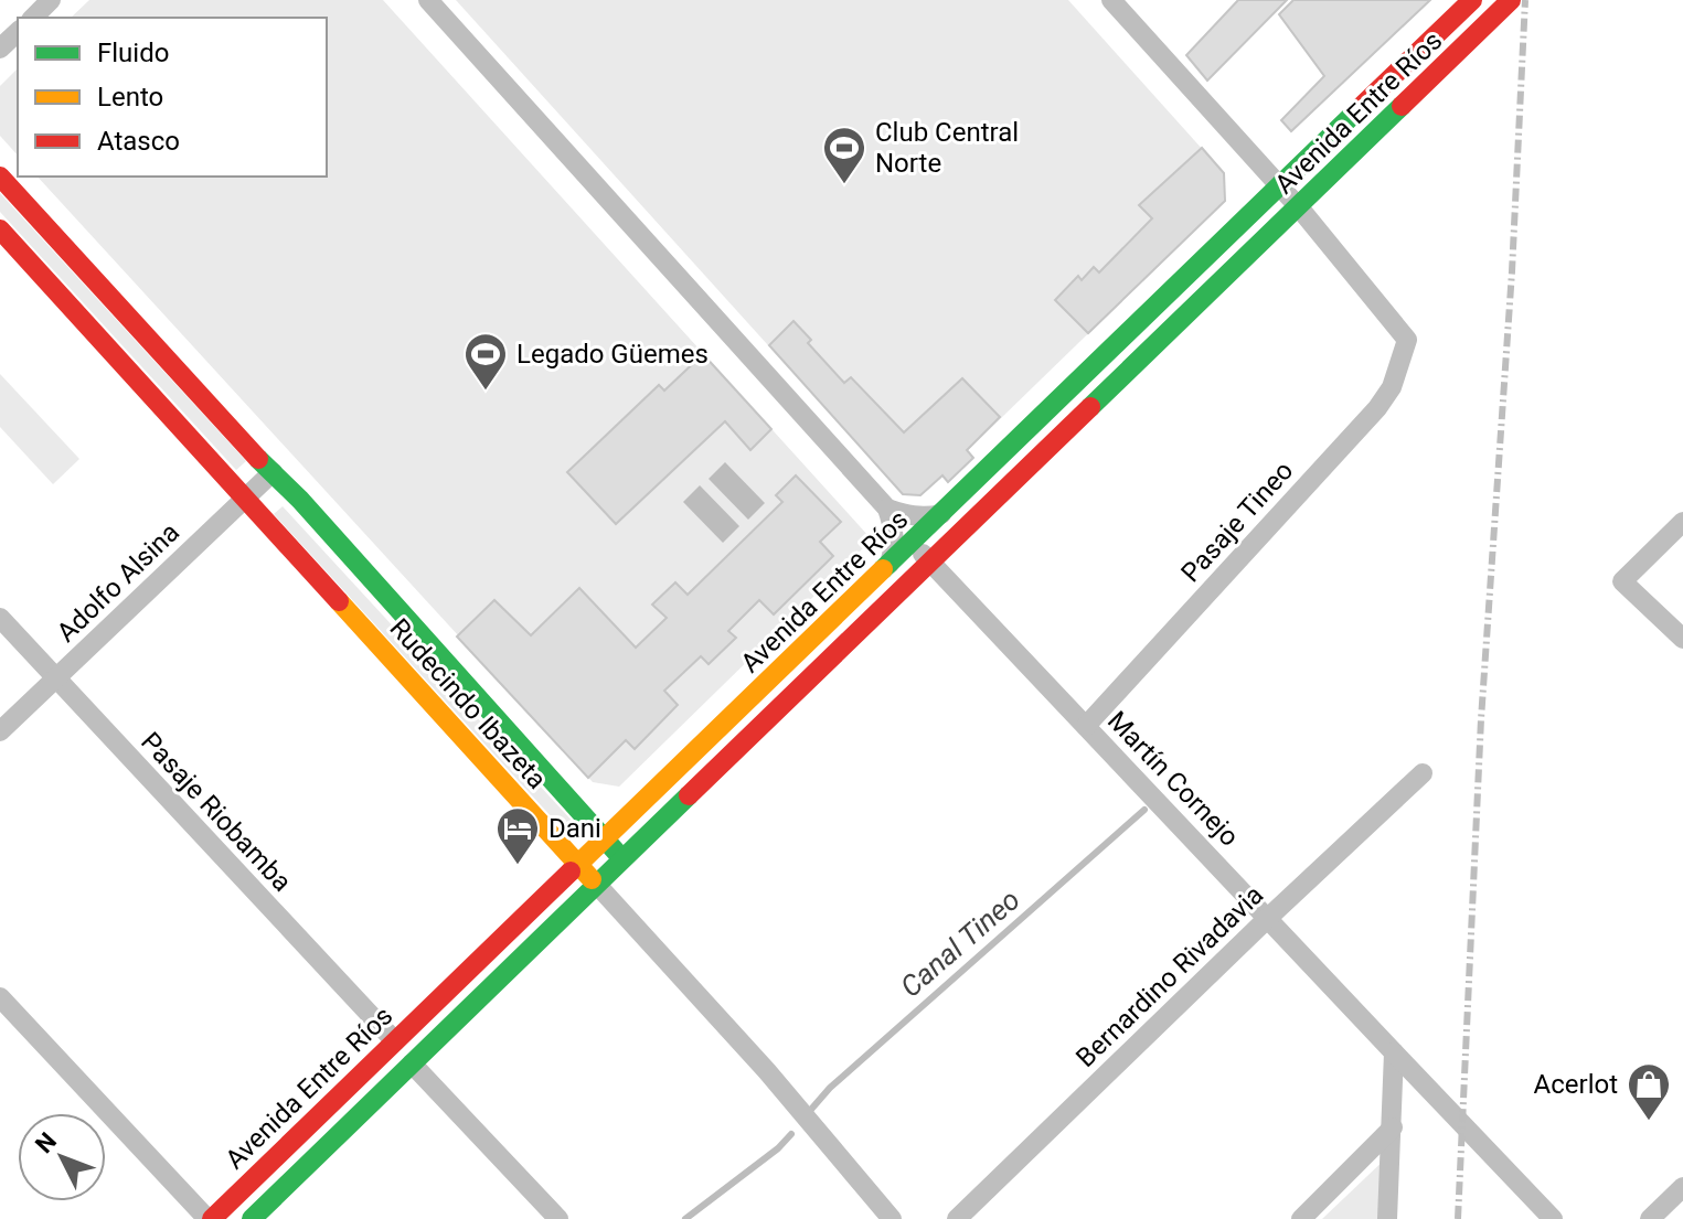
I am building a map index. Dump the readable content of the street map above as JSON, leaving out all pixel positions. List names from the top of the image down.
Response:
{
  "streets": {
    "main road": ["Avenida Entre Ríos", "Rudecindo Ibazeta"],
    "street": [
      "Pasaje Tineo",
      "Adolfo Alsina",
      "Martín Cornejo",
      "Pasaje Riobamba",
      "Bernardino Rivadavia"
    ]
  },
  "crossings": [
    ["Avenida Entre Ríos", "Pasaje Tineo"],
    ["Avenida Entre Ríos", "Rudecindo Ibazeta"],
    ["Avenida Entre Ríos", "Martín Cornejo"],
    ["Avenida Entre Ríos", "Pasaje Riobamba"],
    ["Pasaje Tineo", "Martín Cornejo"],
    ["Adolfo Alsina", "Rudecindo Ibazeta"],
    ["Adolfo Alsina", "Pasaje Riobamba"],
    ["Martín Cornejo", "Bernardino Rivadavia"]
  ],
  "water": ["Canal Tineo"],
  "places": {
    "sports": ["Club Central Norte", "Legado Güemes"],
    "hotel": ["Dani"],
    "shop": ["Acerlot"]
  },
  "legend": ["Fluido", "Lento", "Atasco"],
  "north": "top left"
}
